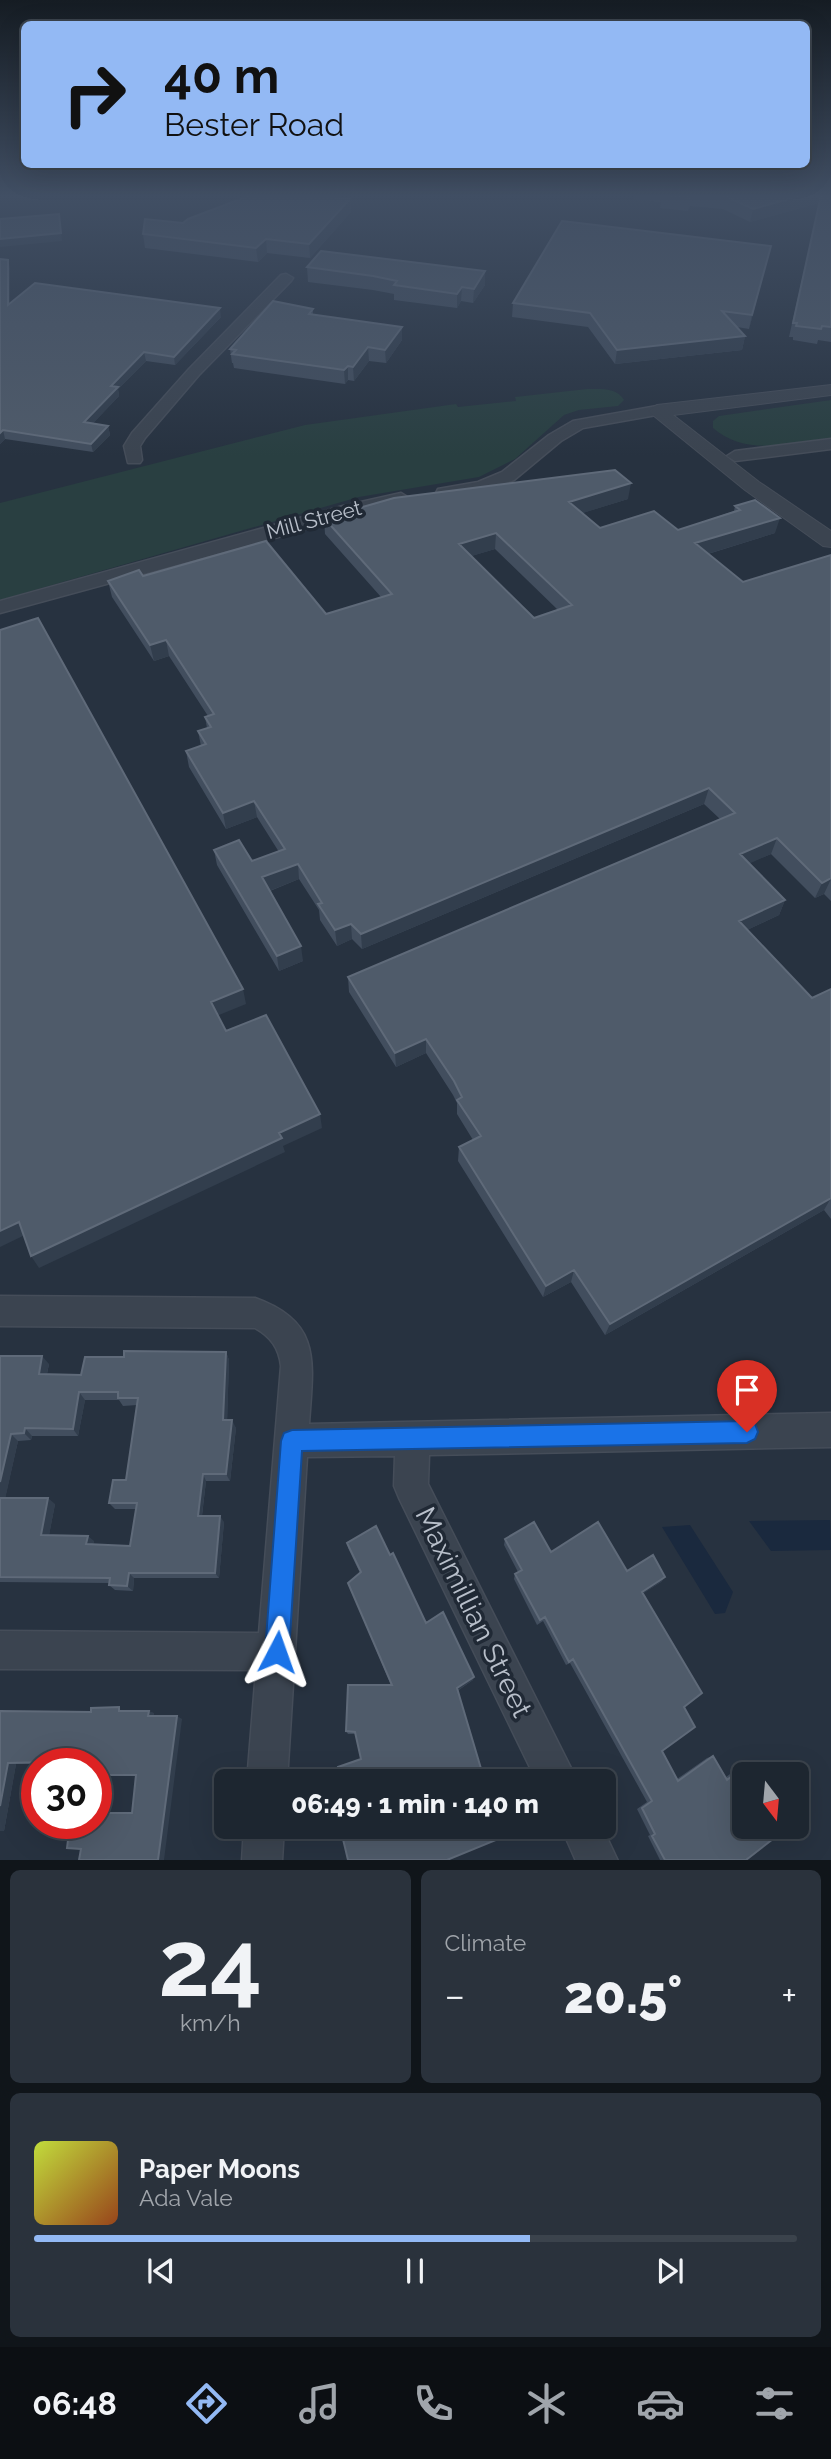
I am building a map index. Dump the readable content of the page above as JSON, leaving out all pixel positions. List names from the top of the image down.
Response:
{
  "streets": {
    "street": ["Mill Street", "Maximillian Street"]
  },
  "north": "bottom",
  "page": {
    "turn": ["40 m", "Bester Road"],
    "limit": "30",
    "trip": "06:49 · 1 min · 140 m",
    "tile": [
      ["24", "km/h"],
      "Climate"
    ],
    "heat": ["−", "20.5°", "+"],
    "song": ["Paper Moons", "Ada Vale"],
    "tabs": "06:48"
  }
}
